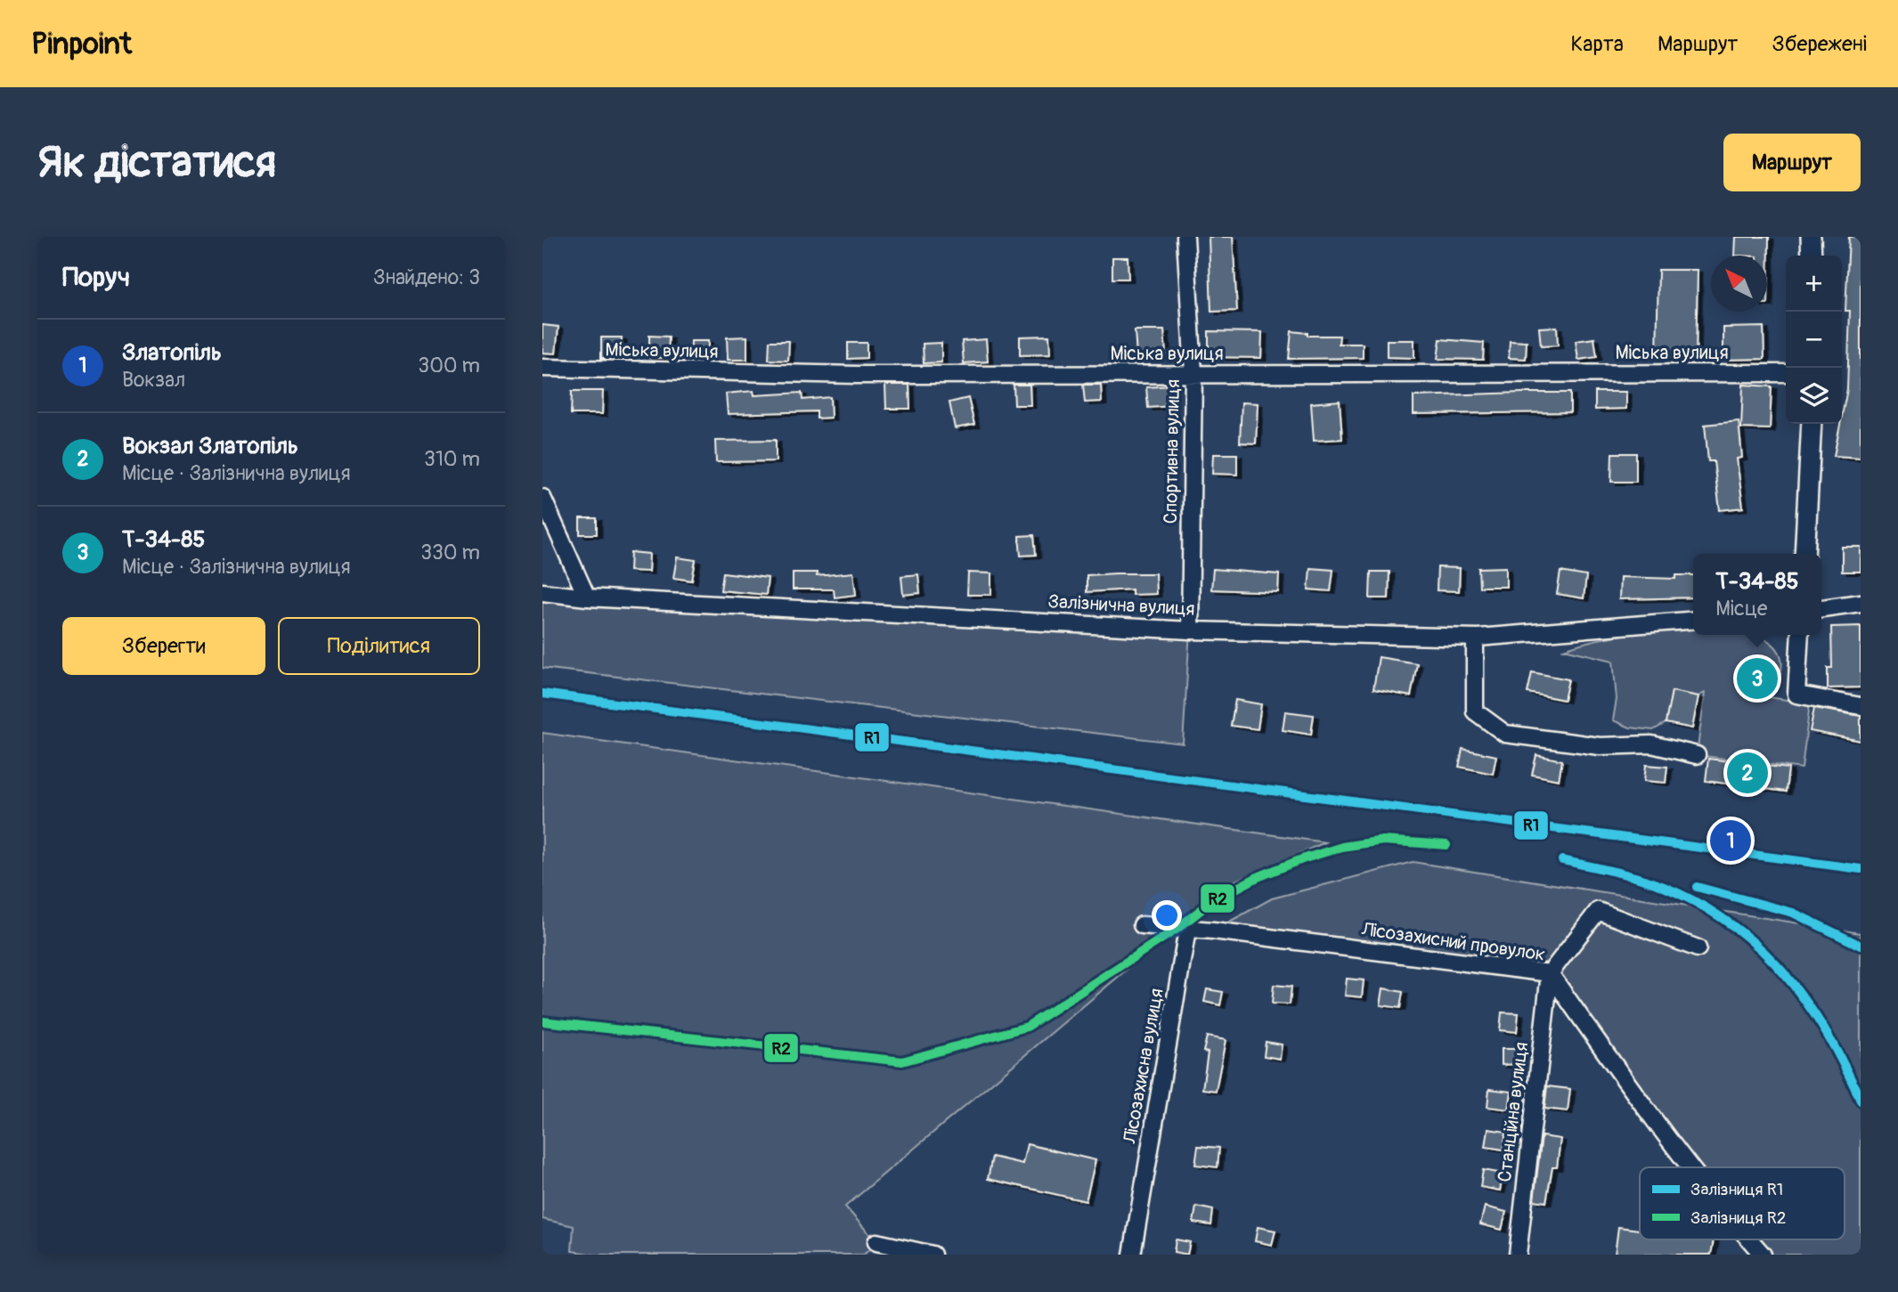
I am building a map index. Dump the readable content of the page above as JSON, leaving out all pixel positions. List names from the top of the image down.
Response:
{
  "streets": {
    "street": [
      "Міська вулиця",
      "Спортивна вулиця",
      "Залізнична вулиця",
      "Лісозахисний провулок",
      "Лісозахисна вулиця",
      "Станційна вулиця"
    ]
  },
  "crossings": [
    ["Міська вулиця", "Спортивна вулиця"],
    ["Спортивна вулиця", "Залізнична вулиця"],
    ["Лісозахисний провулок", "Лісозахисна вулиця"],
    ["Лісозахисний провулок", "Станційна вулиця"]
  ],
  "lines": ["rail line R1", "rail line R2"],
  "legend": ["Залізниця R1", "Залізниця R2"],
  "north": "top left",
  "page": {
    "header": "Pinpoint",
    "nav": ["Карта", "Маршрут", "Збережені"],
    "buttons": [
      "Маршрут",
      ["Зберегти", "Поділитися"]
    ],
    "title": "Як дістатися",
    "heading": ["Поруч", "Знайдено: 3"],
    "map_buttons": ["+", "−"],
    "list": [
      {
        "mark": "1",
        "name": "Златопіль",
        "note": "Вокзал",
        "value": "300 m"
      },
      {
        "mark": "2",
        "name": "Вокзал Златопіль",
        "note": "Місце · Залізнична вулиця",
        "value": "310 m"
      },
      {
        "mark": "3",
        "name": "Т-34-85",
        "note": "Місце · Залізнична вулиця",
        "value": "330 m"
      }
    ],
    "popup": ["Т-34-85", "Місце"],
    "pins": ["3", "2", "1"]
  }
}
